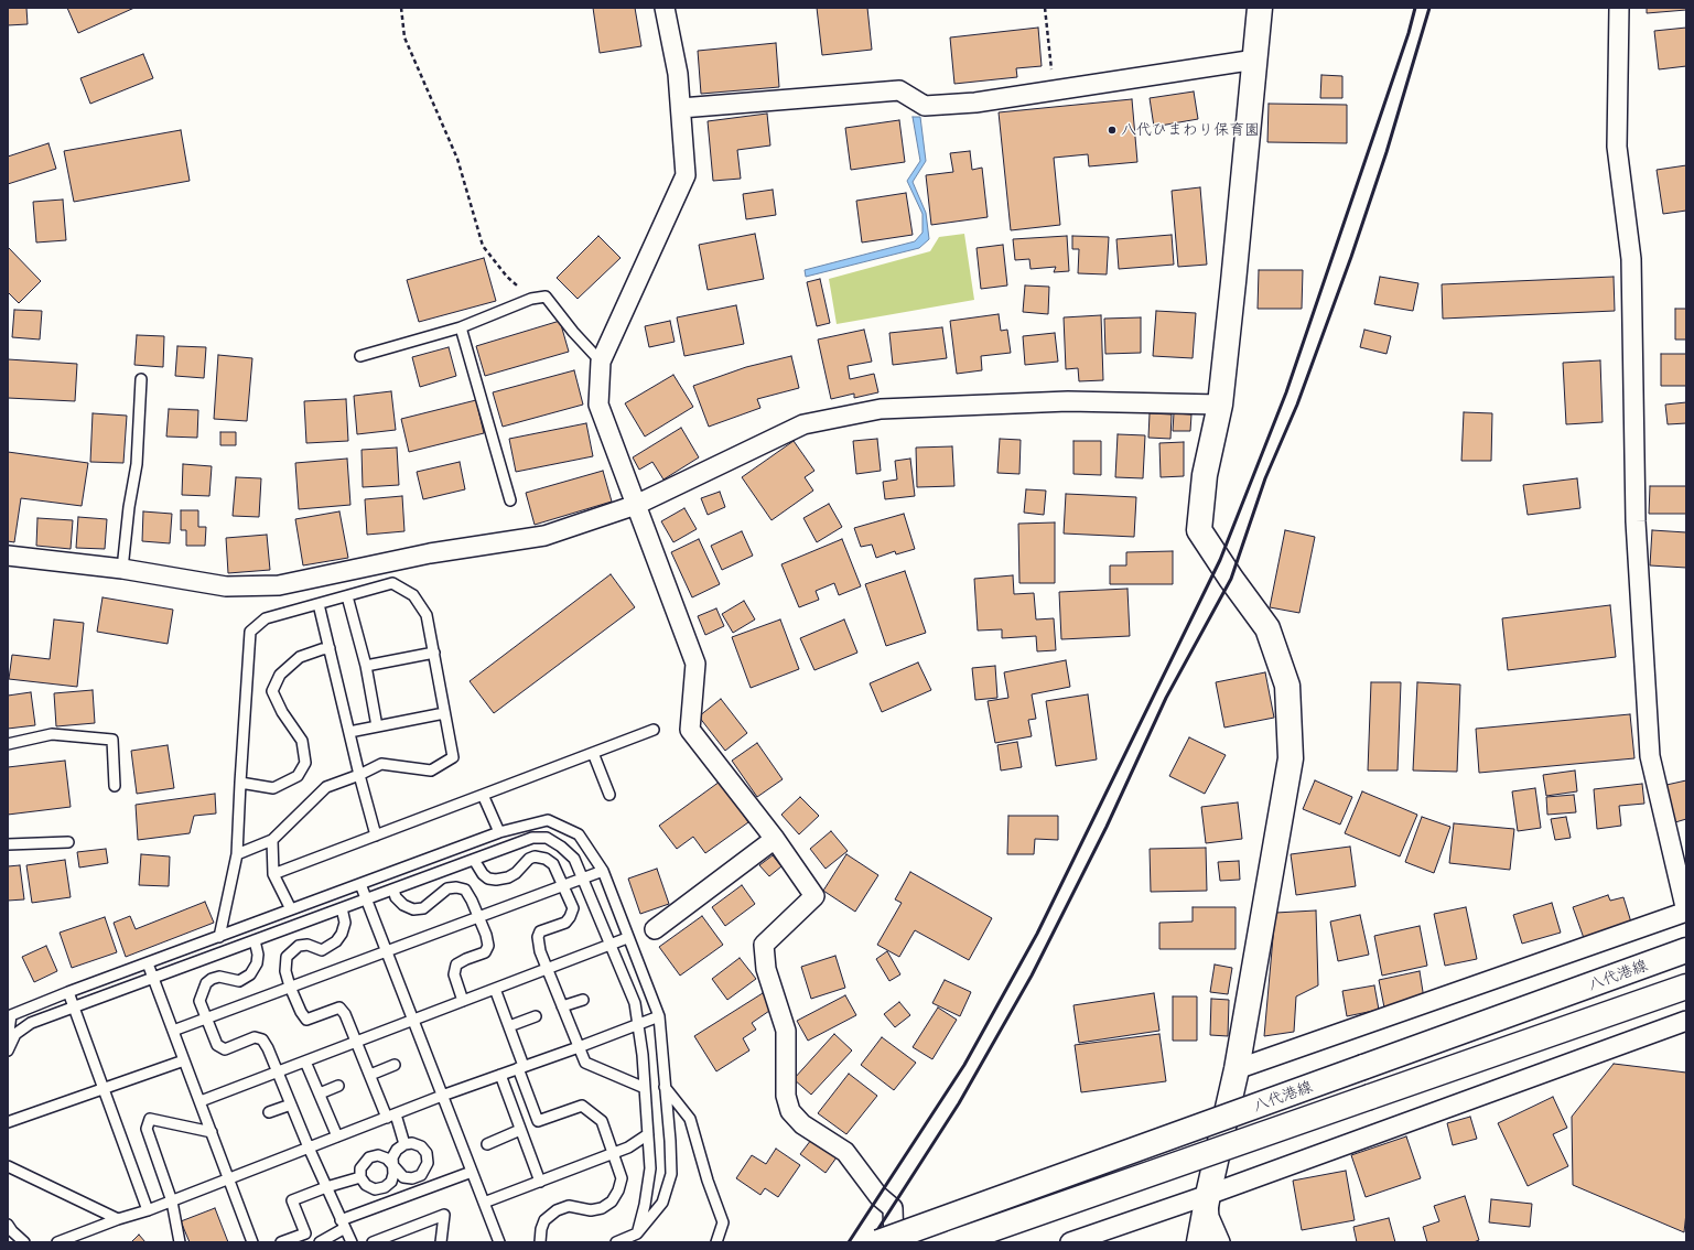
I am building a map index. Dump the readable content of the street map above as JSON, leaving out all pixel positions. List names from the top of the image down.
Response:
{
  "streets": {
    "main road": ["八代港線"]
  },
  "places": ["八代ひまわり保育園"]
}
